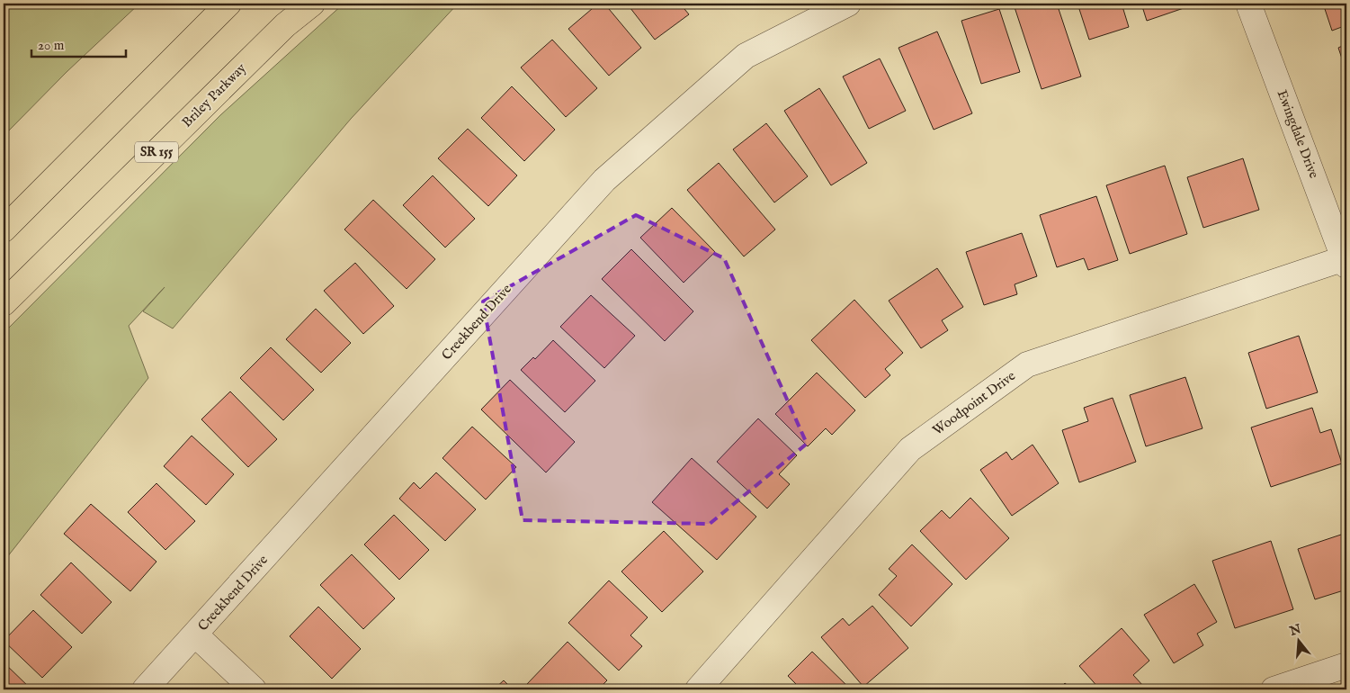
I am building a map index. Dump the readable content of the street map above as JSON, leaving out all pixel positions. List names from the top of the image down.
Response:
{
  "streets": {
    "highway": ["Briley Parkway", "SR 155"],
    "street": ["Ewingdale Drive", "Creekbend Drive", "Woodpoint Drive"]
  },
  "crossings": [
    ["Ewingdale Drive", "Woodpoint Drive"]
  ],
  "scale_bar": "20 m",
  "north": "top"
}
